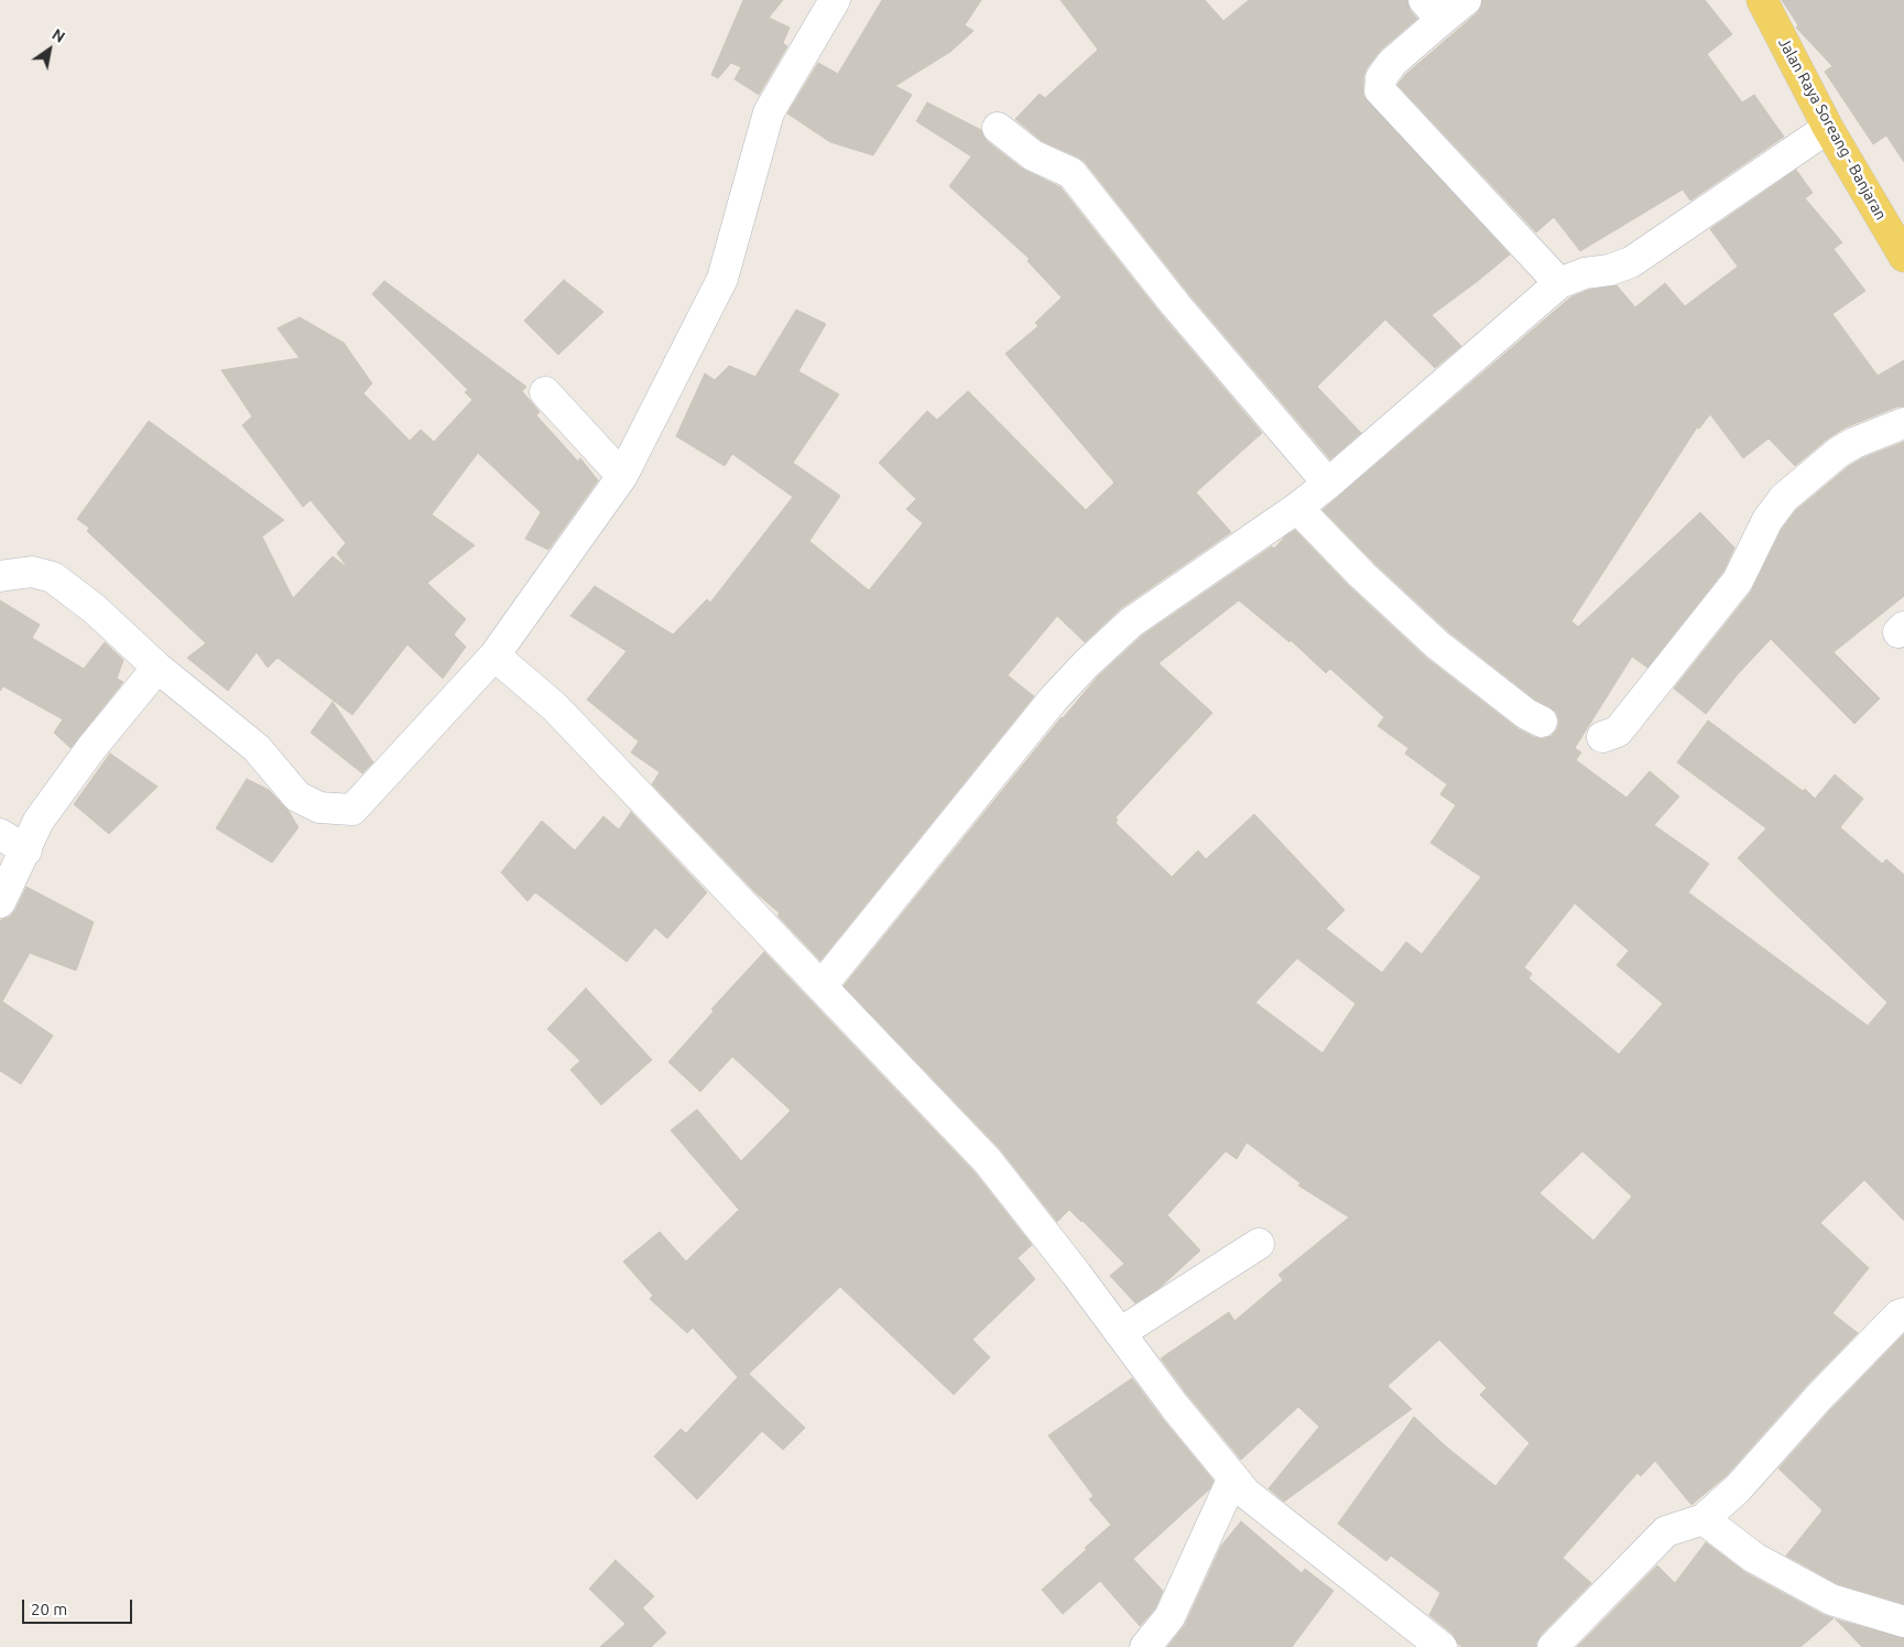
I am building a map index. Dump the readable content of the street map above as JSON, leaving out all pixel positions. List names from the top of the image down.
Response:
{
  "streets": {
    "main road": ["Jalan Raya Soreang - Banjaran"]
  },
  "scale_bar": "20 m",
  "north": "top right"
}
